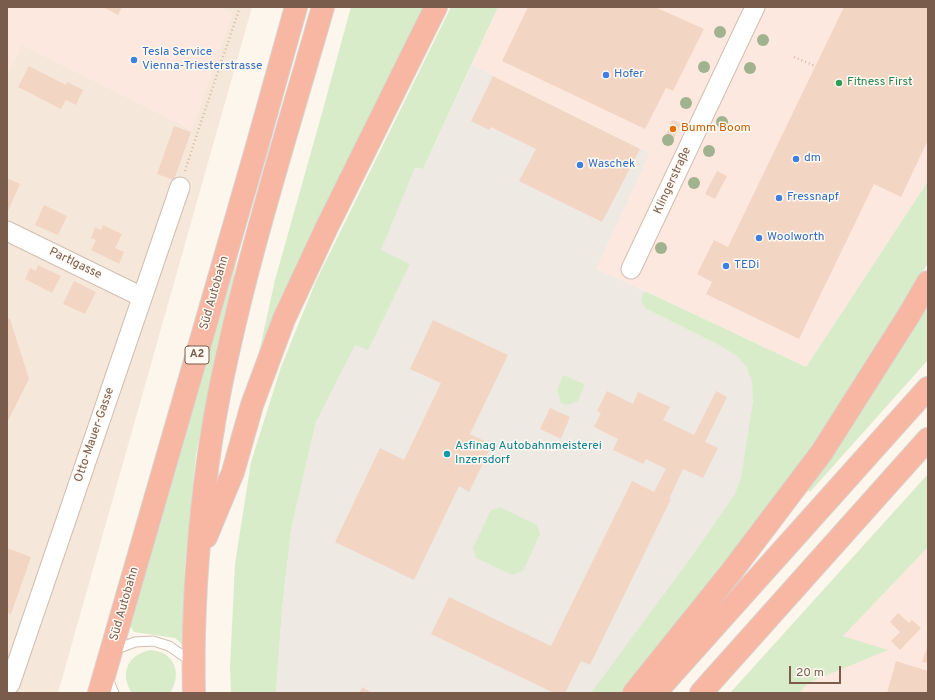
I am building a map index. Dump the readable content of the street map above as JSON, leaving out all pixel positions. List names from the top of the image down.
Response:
{
  "streets": {
    "highway": ["Süd Autobahn", "A2"],
    "street": ["Klingerstraße", "Partlgasse", "Otto-Mauer-Gasse"]
  },
  "crossings": [
    ["Partlgasse", "Otto-Mauer-Gasse"]
  ],
  "places": [
    "Tesla Service Vienna-Triesterstrasse",
    "Hofer",
    "Fitness First",
    "Bumm Boom",
    "dm",
    "Waschek",
    "Fressnapf",
    "Woolworth",
    "TEDi",
    "Asfinag Autobahnmeisterei Inzersdorf"
  ],
  "scale_bar": "20 m"
}
